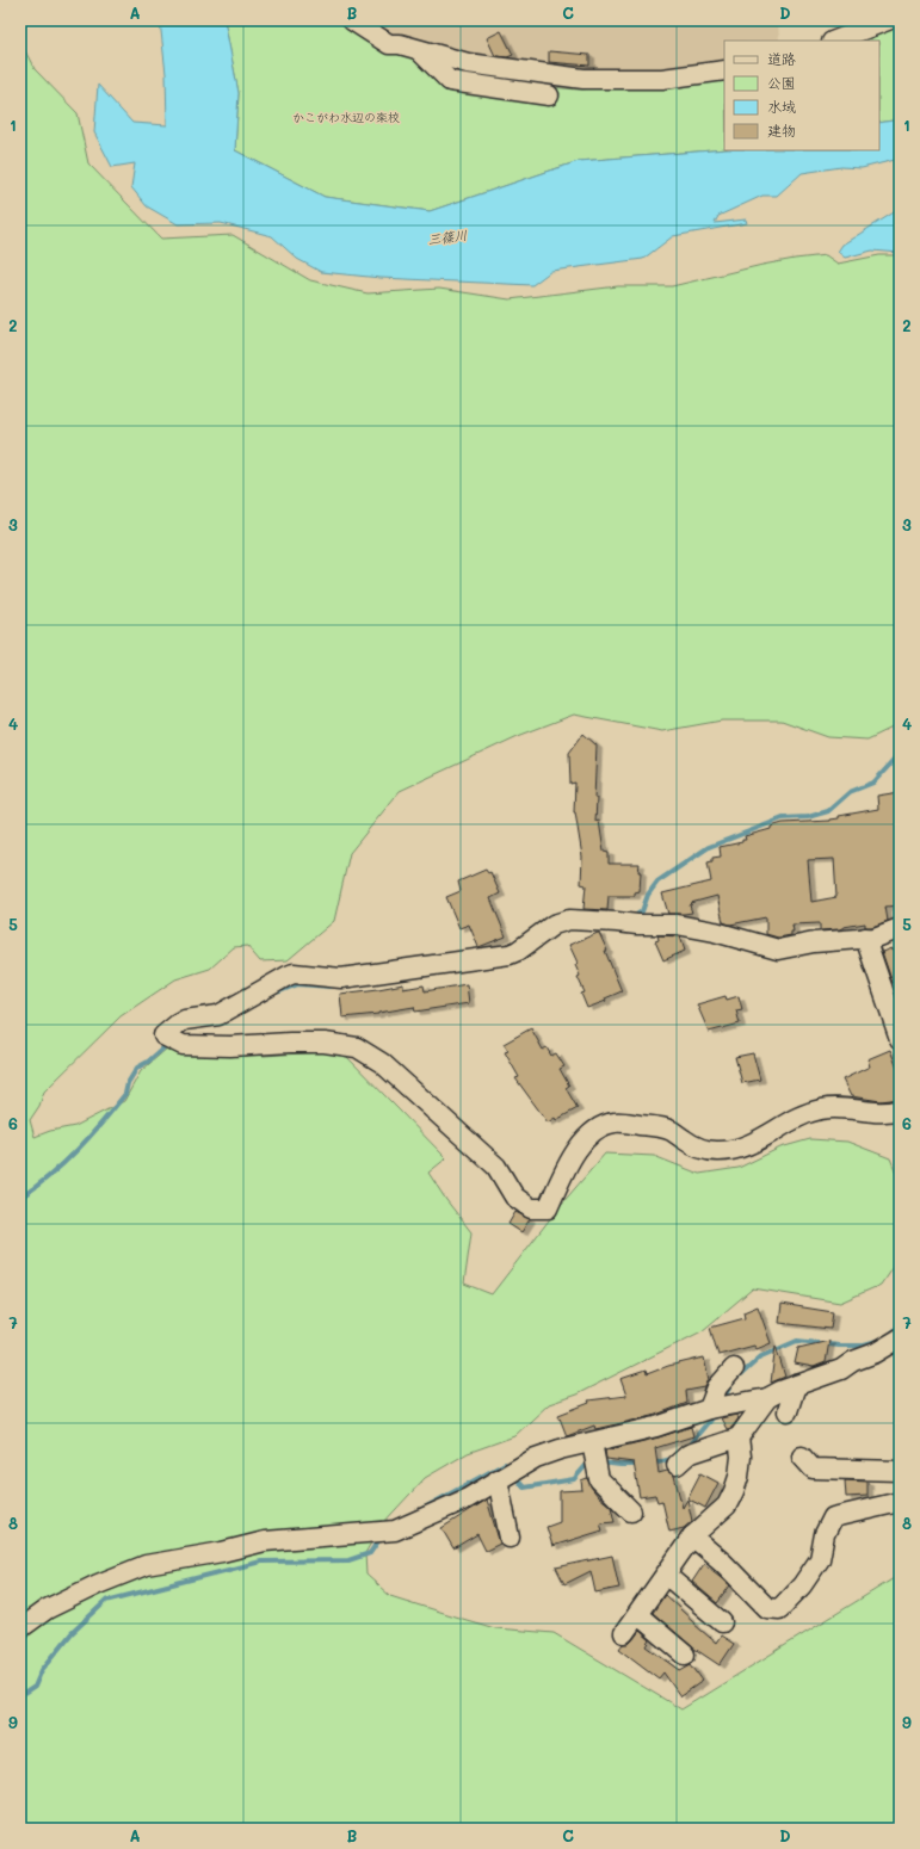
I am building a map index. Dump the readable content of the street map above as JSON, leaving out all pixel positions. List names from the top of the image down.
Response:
{
  "water": ["三篠川"],
  "parks": ["かこがわ水辺の楽校"],
  "legend": [
    "道路",
    "公園",
    "水域",
    "建物"
  ],
  "grid": {
    "columns": [
      "A",
      "B",
      "C",
      "D"
    ],
    "rows": [
      "1",
      "2",
      "3",
      "4",
      "5",
      "6",
      "7",
      "8",
      "9"
    ]
  }
}
